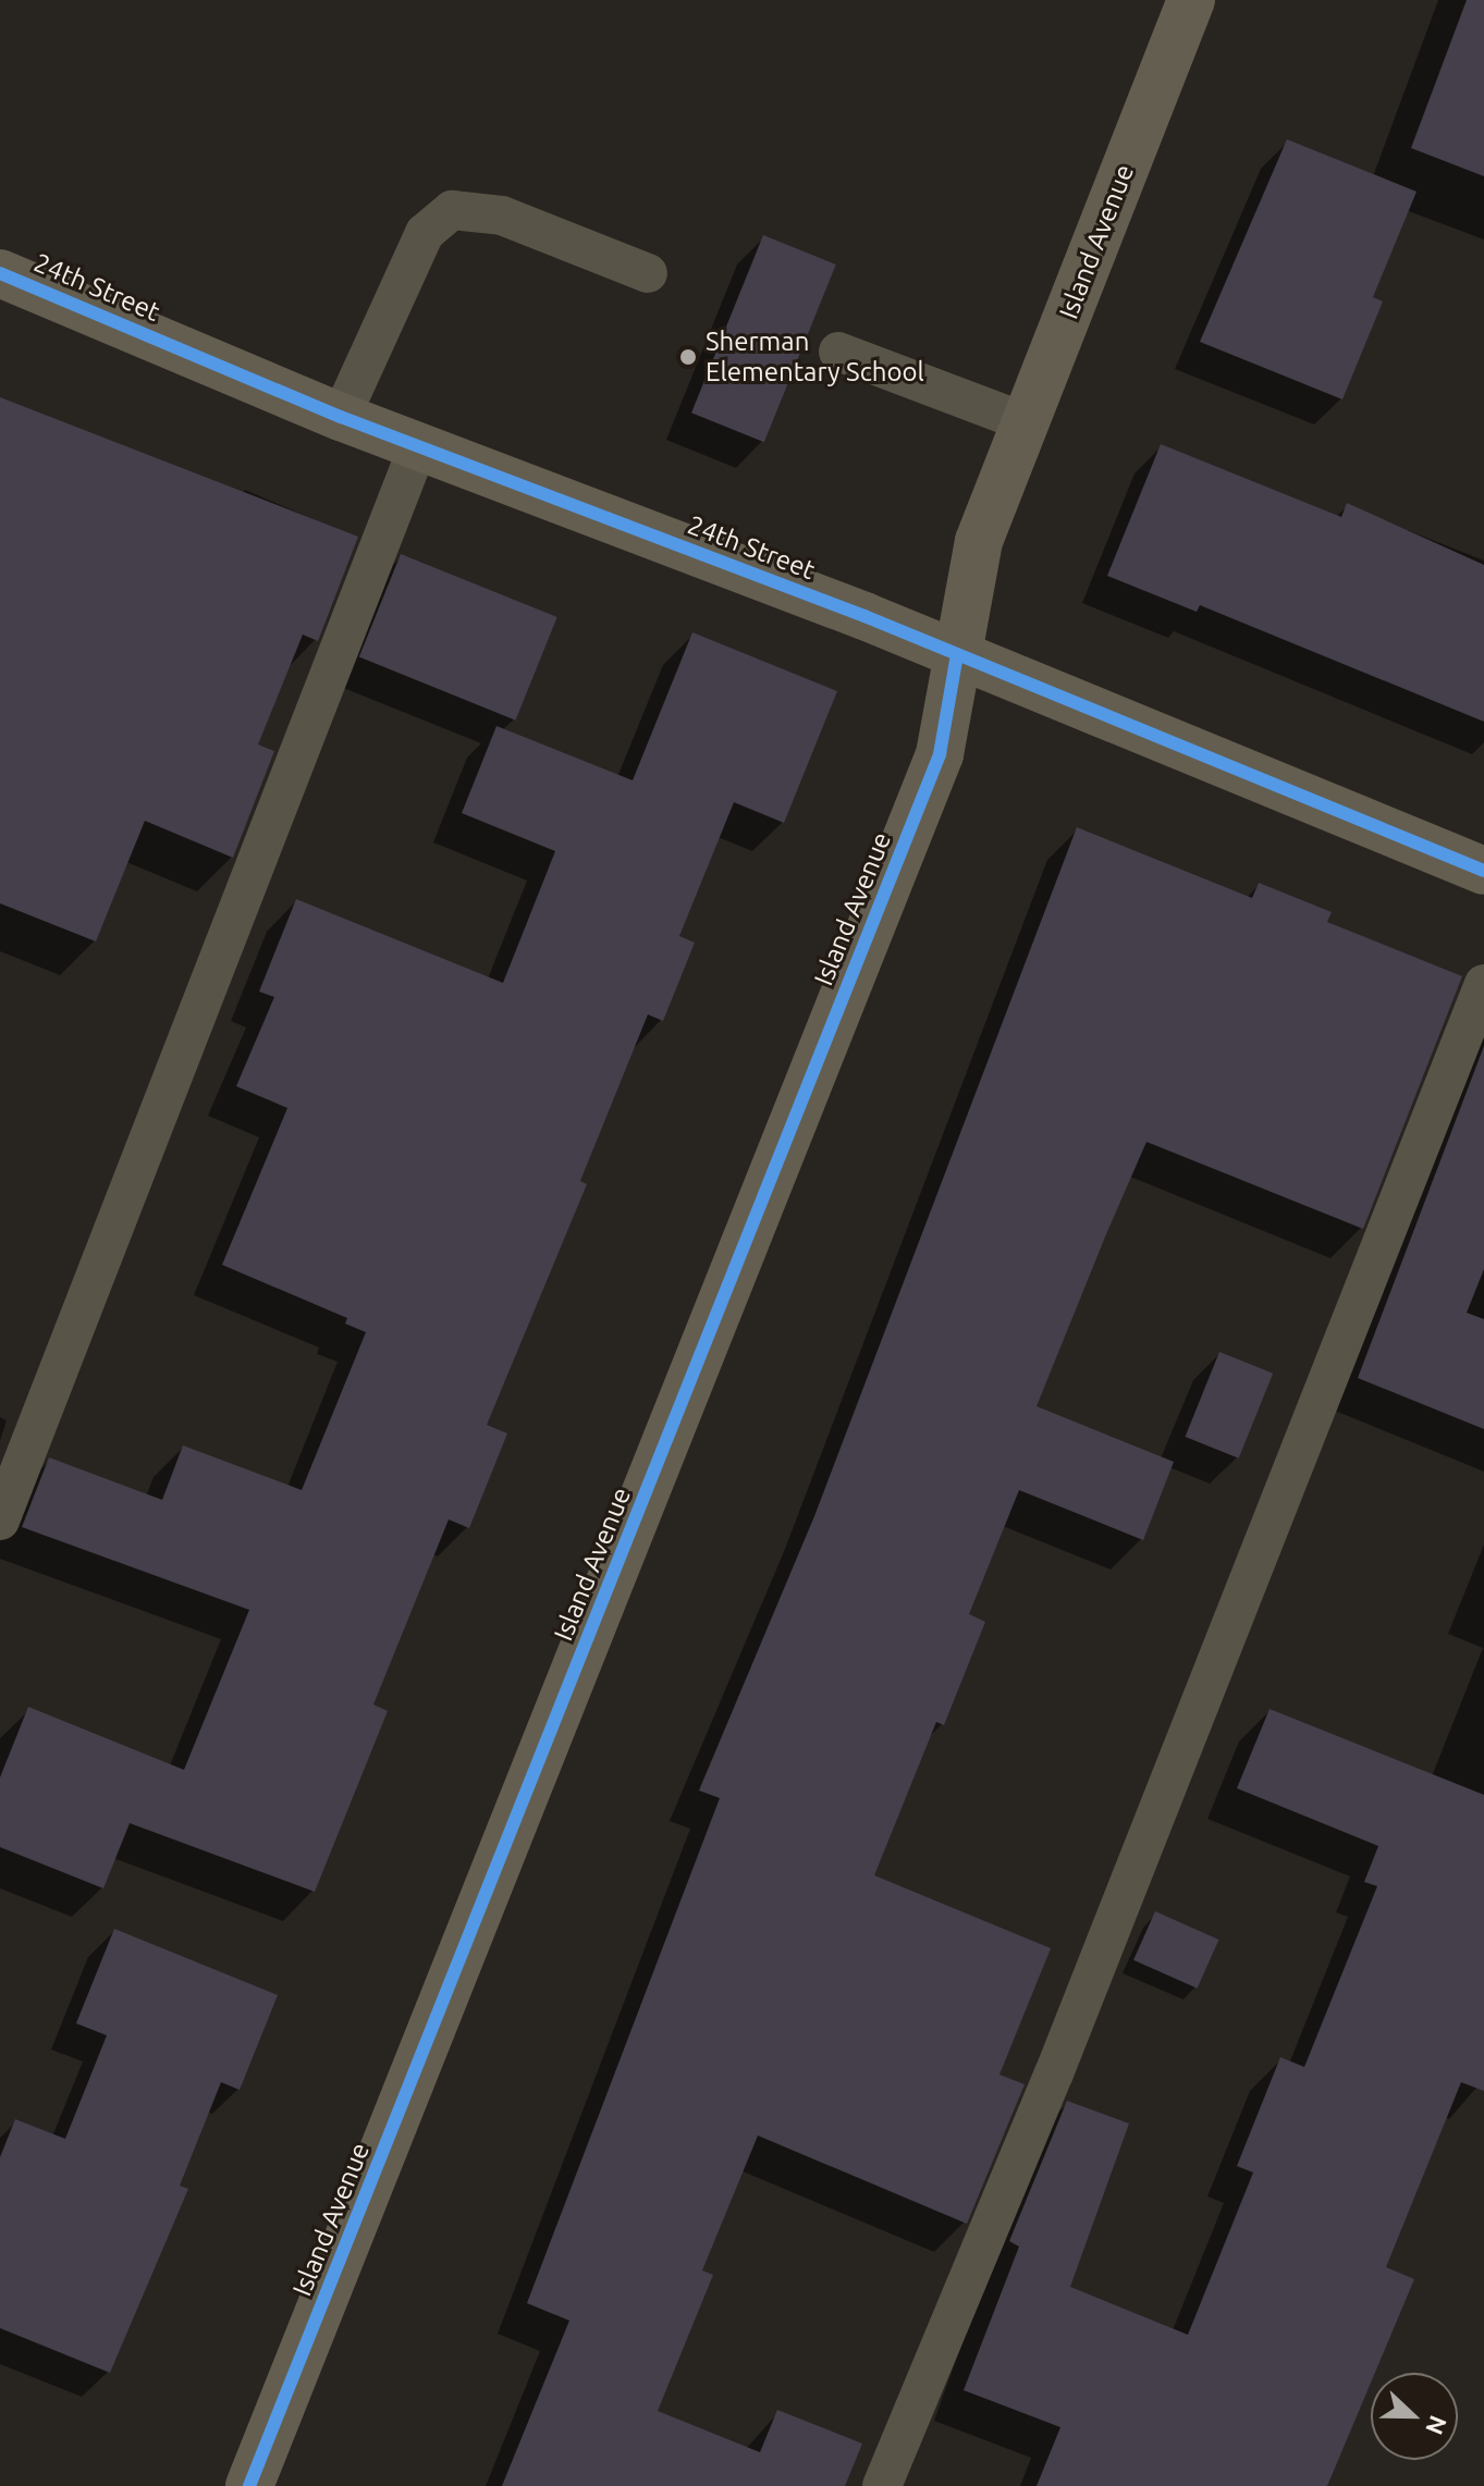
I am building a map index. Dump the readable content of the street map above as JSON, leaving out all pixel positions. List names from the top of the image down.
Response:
{
  "streets": {
    "main road": ["Island Avenue", "24th Street"]
  },
  "crossings": [
    ["Island Avenue", "24th Street"]
  ],
  "places": ["Sherman Elementary School"],
  "north": "right"
}
